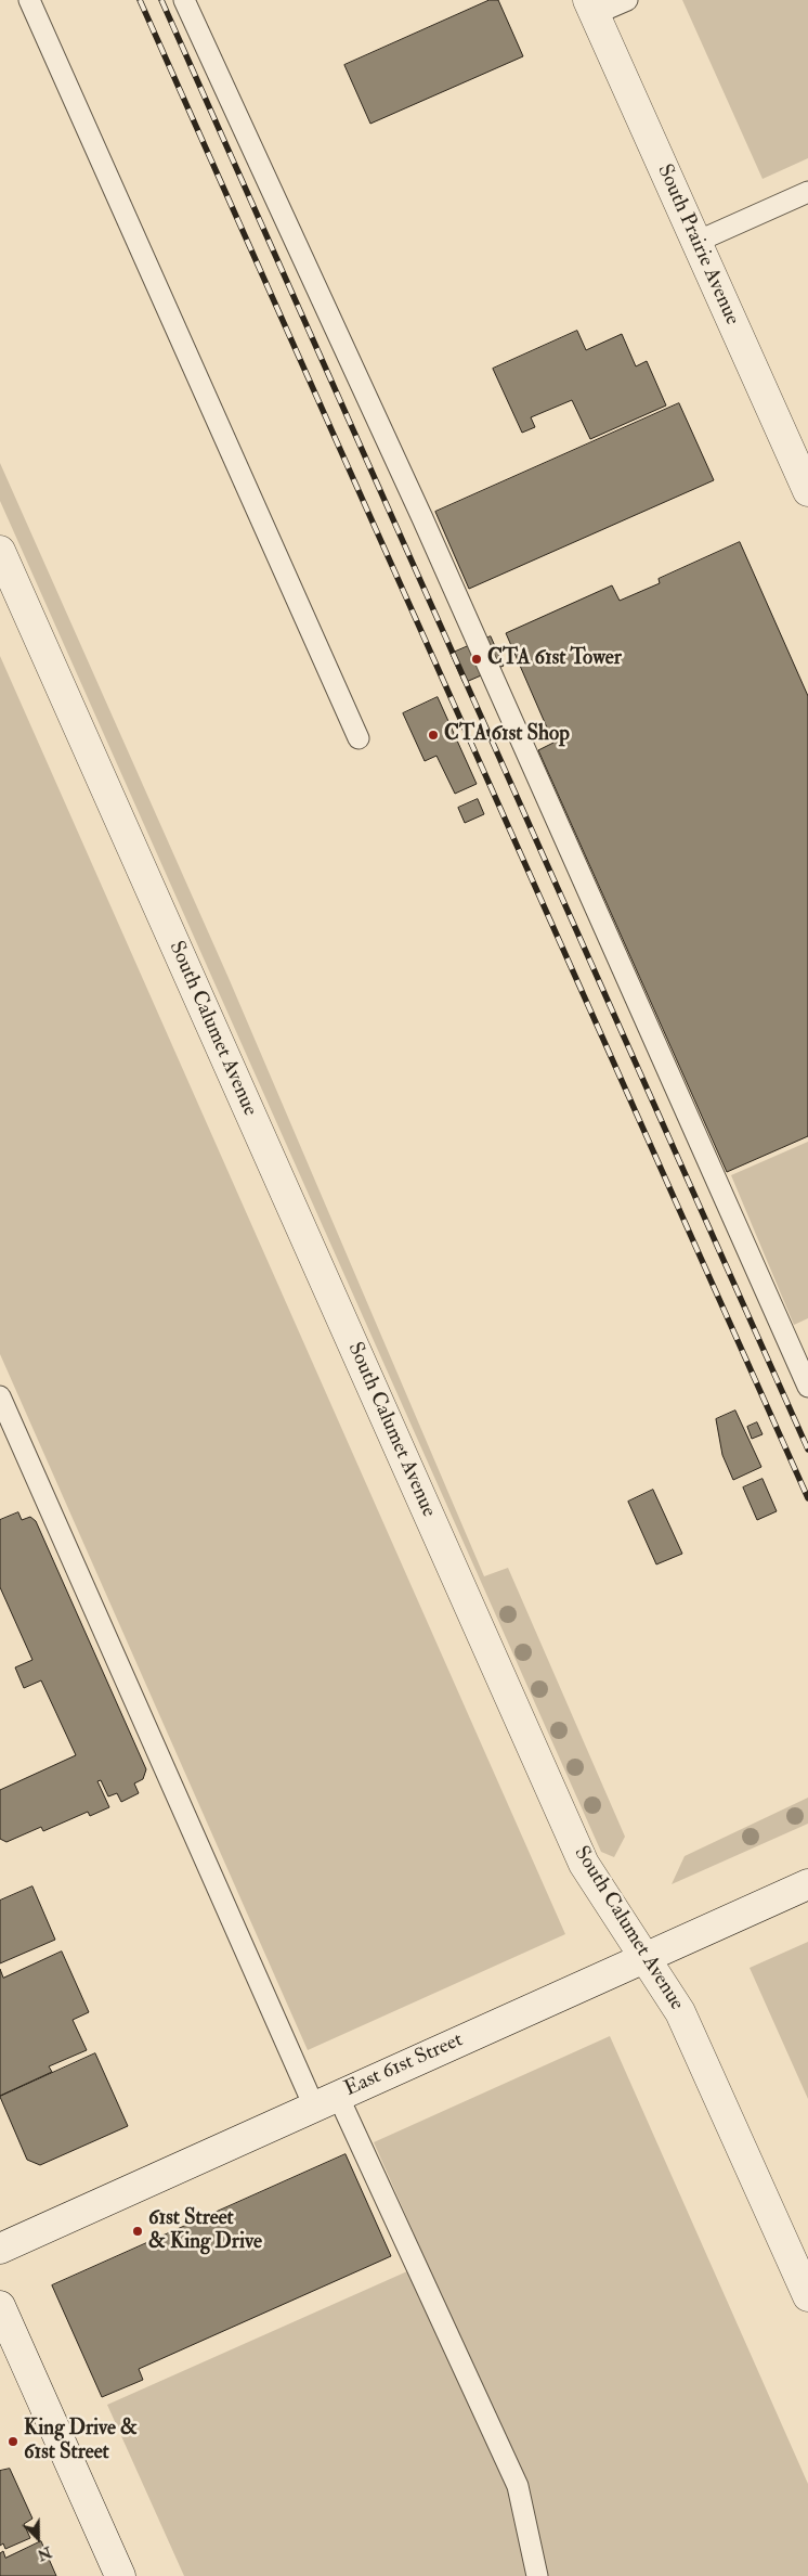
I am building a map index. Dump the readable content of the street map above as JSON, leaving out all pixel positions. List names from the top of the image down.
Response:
{
  "streets": {
    "street": ["South Prairie Avenue", "South Calumet Avenue", "East 61st Street"]
  },
  "crossings": [
    ["South Calumet Avenue", "East 61st Street"]
  ],
  "places": [
    "CTA 61st Tower",
    "CTA 61st Shop",
    "61st Street & King Drive",
    "King Drive & 61st Street"
  ],
  "north": "bottom right"
}
